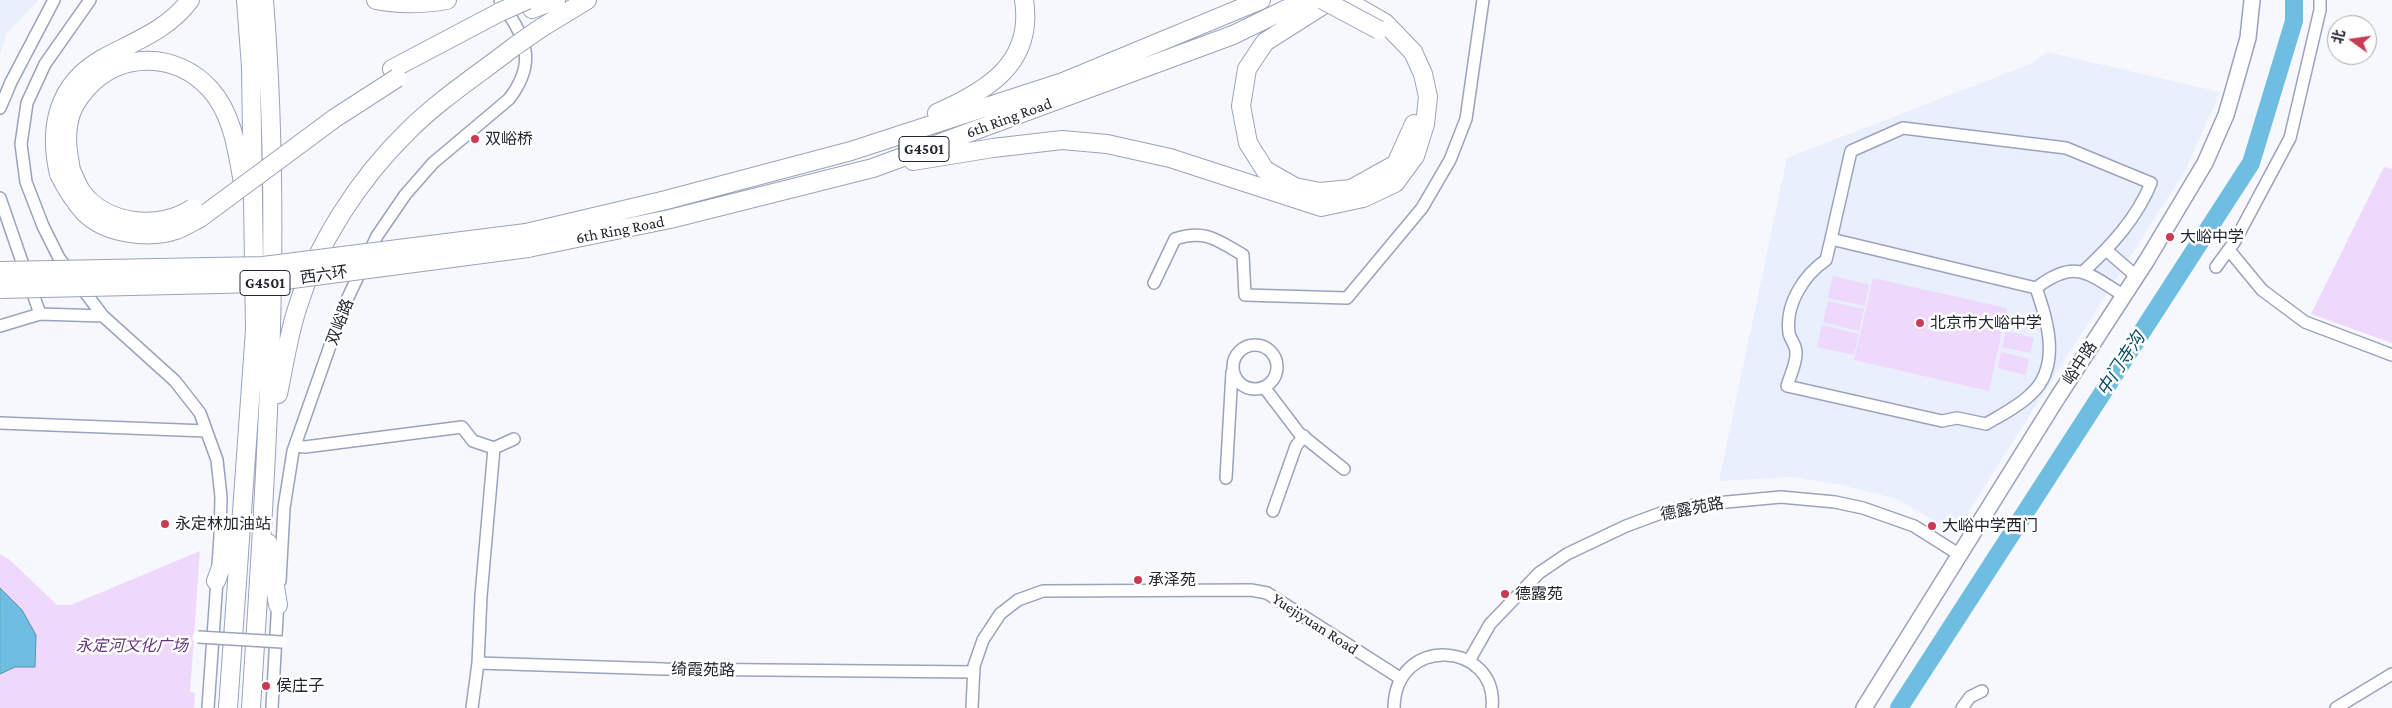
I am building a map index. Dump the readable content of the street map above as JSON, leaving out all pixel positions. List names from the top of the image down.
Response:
{
  "streets": {
    "highway": ["6th Ring Road", "G4501", "西六环"],
    "main road": ["峪中路"],
    "street": [
      "双峪路",
      "德露苑路",
      "Yuejiyuan Road",
      "绮霞苑路"
    ]
  },
  "crossings": [
    ["6th Ring Road", "西六环"],
    ["峪中路", "德露苑路"],
    ["Yuejiyuan Road", "绮霞苑路"]
  ],
  "water": ["中门寺沟"],
  "parks": ["永定河文化广场"],
  "places": [
    "双峪桥",
    "大峪中学",
    "北京市大峪中学",
    "永定林加油站",
    "大峪中学西门",
    "承泽苑",
    "德露苑",
    "侯庄子"
  ],
  "north": "left"
}
